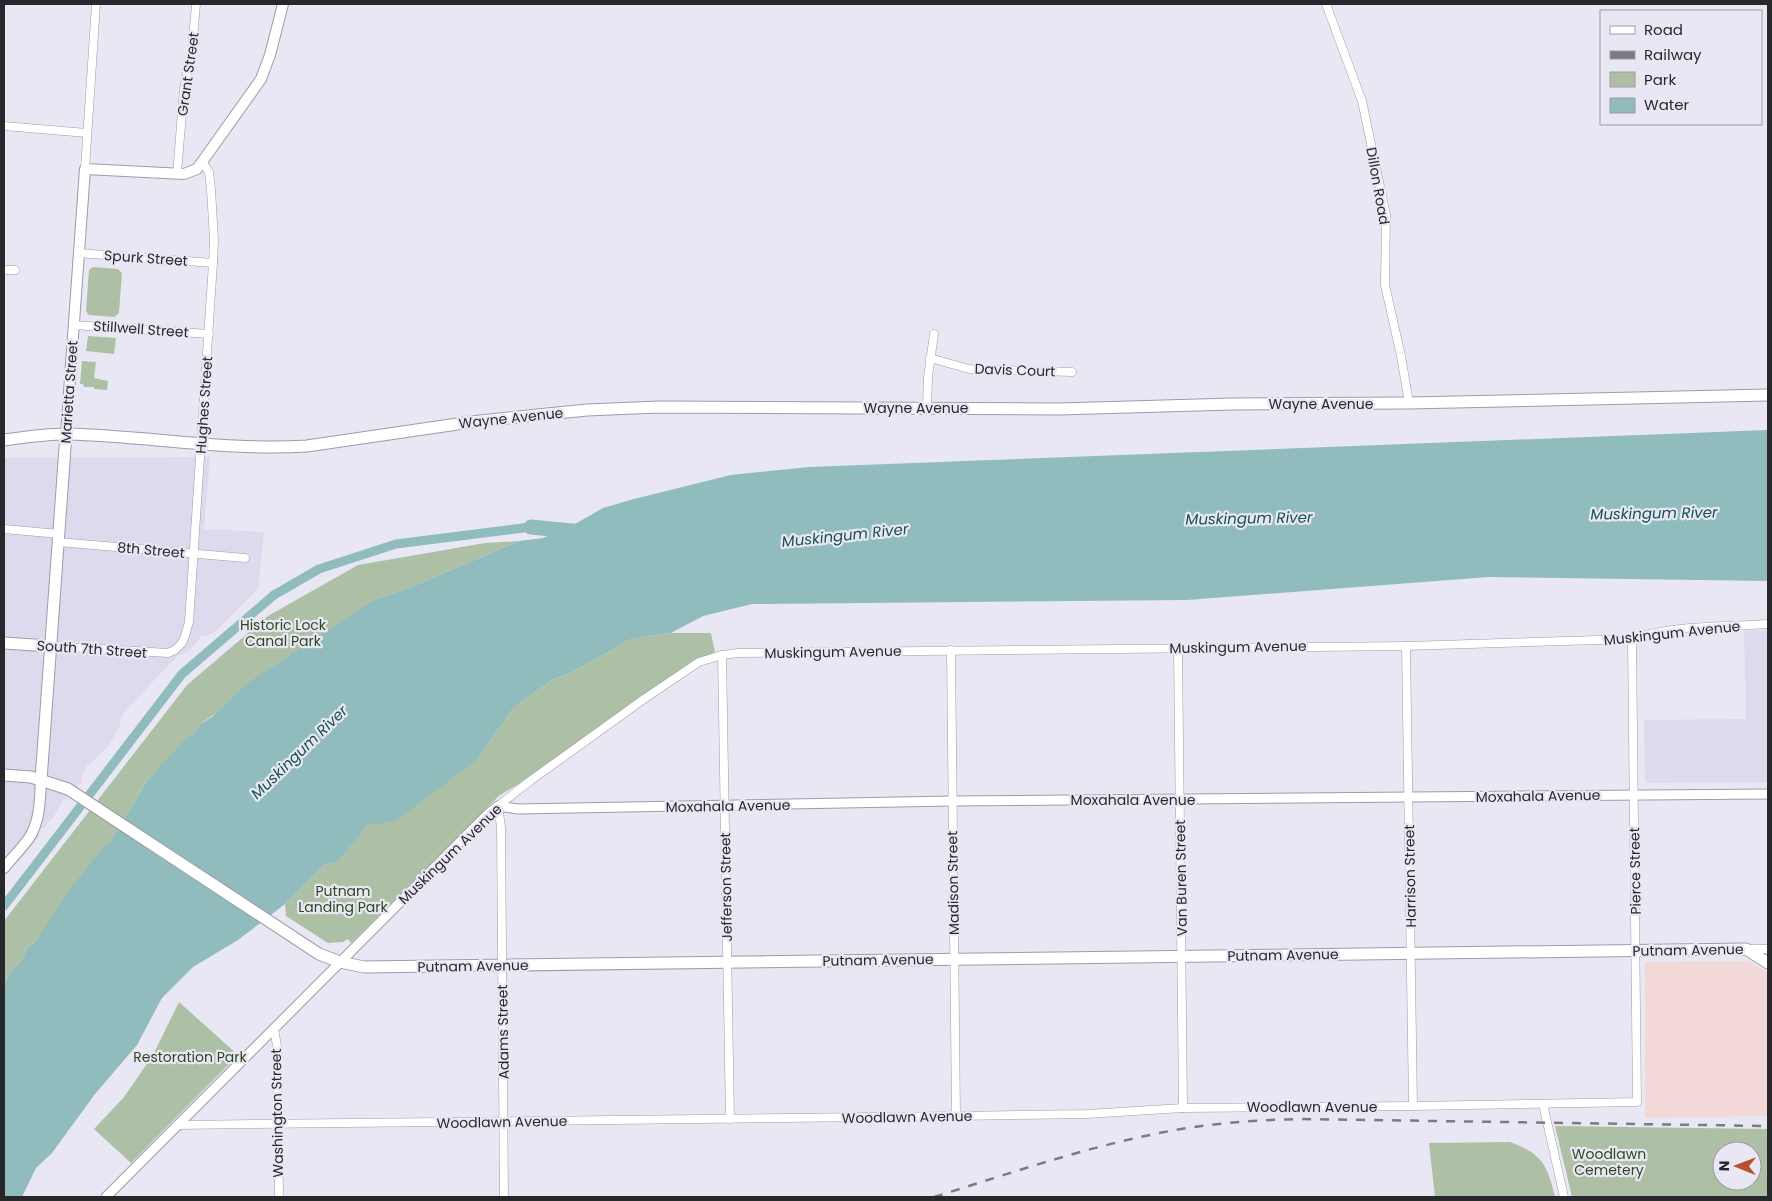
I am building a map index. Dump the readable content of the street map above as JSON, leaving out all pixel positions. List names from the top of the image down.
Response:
{
  "streets": {
    "main road": [
      "Marietta Street",
      "Wayne Avenue",
      "South 7th Street",
      "Putnam Avenue"
    ],
    "street": [
      "Grant Street",
      "Dillon Road",
      "Spurk Street",
      "Stillwell Street",
      "Davis Court",
      "Hughes Street",
      "8th Street",
      "Muskingum Avenue",
      "Moxahala Avenue",
      "Pierce Street",
      "Harrison Street",
      "Van Buren Street",
      "Madison Street",
      "Jefferson Street",
      "Adams Street",
      "Woodlawn Avenue",
      "Washington Street"
    ]
  },
  "crossings": [
    ["Dillon Road", "Wayne Avenue"],
    ["Spurk Street", "Marietta Street"],
    ["Spurk Street", "Hughes Street"],
    ["Stillwell Street", "Marietta Street"],
    ["Stillwell Street", "Hughes Street"],
    ["Marietta Street", "Wayne Avenue"],
    ["Marietta Street", "8th Street"],
    ["Marietta Street", "South 7th Street"],
    ["Marietta Street", "Putnam Avenue"],
    ["Wayne Avenue", "Hughes Street"],
    ["Hughes Street", "8th Street"],
    ["Hughes Street", "South 7th Street"],
    ["Muskingum Avenue", "Moxahala Avenue"],
    ["Muskingum Avenue", "Pierce Street"],
    ["Muskingum Avenue", "Harrison Street"],
    ["Muskingum Avenue", "Van Buren Street"],
    ["Muskingum Avenue", "Madison Street"],
    ["Muskingum Avenue", "Jefferson Street"],
    ["Muskingum Avenue", "Putnam Avenue"],
    ["Muskingum Avenue", "Adams Street"],
    ["Muskingum Avenue", "Woodlawn Avenue"],
    ["Muskingum Avenue", "Washington Street"],
    ["Moxahala Avenue", "Pierce Street"],
    ["Moxahala Avenue", "Harrison Street"],
    ["Moxahala Avenue", "Van Buren Street"],
    ["Moxahala Avenue", "Madison Street"],
    ["Moxahala Avenue", "Jefferson Street"],
    ["Moxahala Avenue", "Adams Street"],
    ["Pierce Street", "Putnam Avenue"],
    ["Pierce Street", "Woodlawn Avenue"],
    ["Harrison Street", "Putnam Avenue"],
    ["Harrison Street", "Woodlawn Avenue"],
    ["Van Buren Street", "Putnam Avenue"],
    ["Van Buren Street", "Woodlawn Avenue"],
    ["Madison Street", "Putnam Avenue"],
    ["Madison Street", "Woodlawn Avenue"],
    ["Jefferson Street", "Putnam Avenue"],
    ["Jefferson Street", "Woodlawn Avenue"],
    ["Putnam Avenue", "Adams Street"],
    ["Adams Street", "Woodlawn Avenue"],
    ["Woodlawn Avenue", "Washington Street"]
  ],
  "water": ["Muskingum River"],
  "parks": [
    "Historic Lock Canal Park",
    "Putnam Landing Park",
    "Restoration Park",
    "Woodlawn Cemetery"
  ],
  "legend": [
    "Road",
    "Railway",
    "Park",
    "Water"
  ],
  "north": "left"
}
